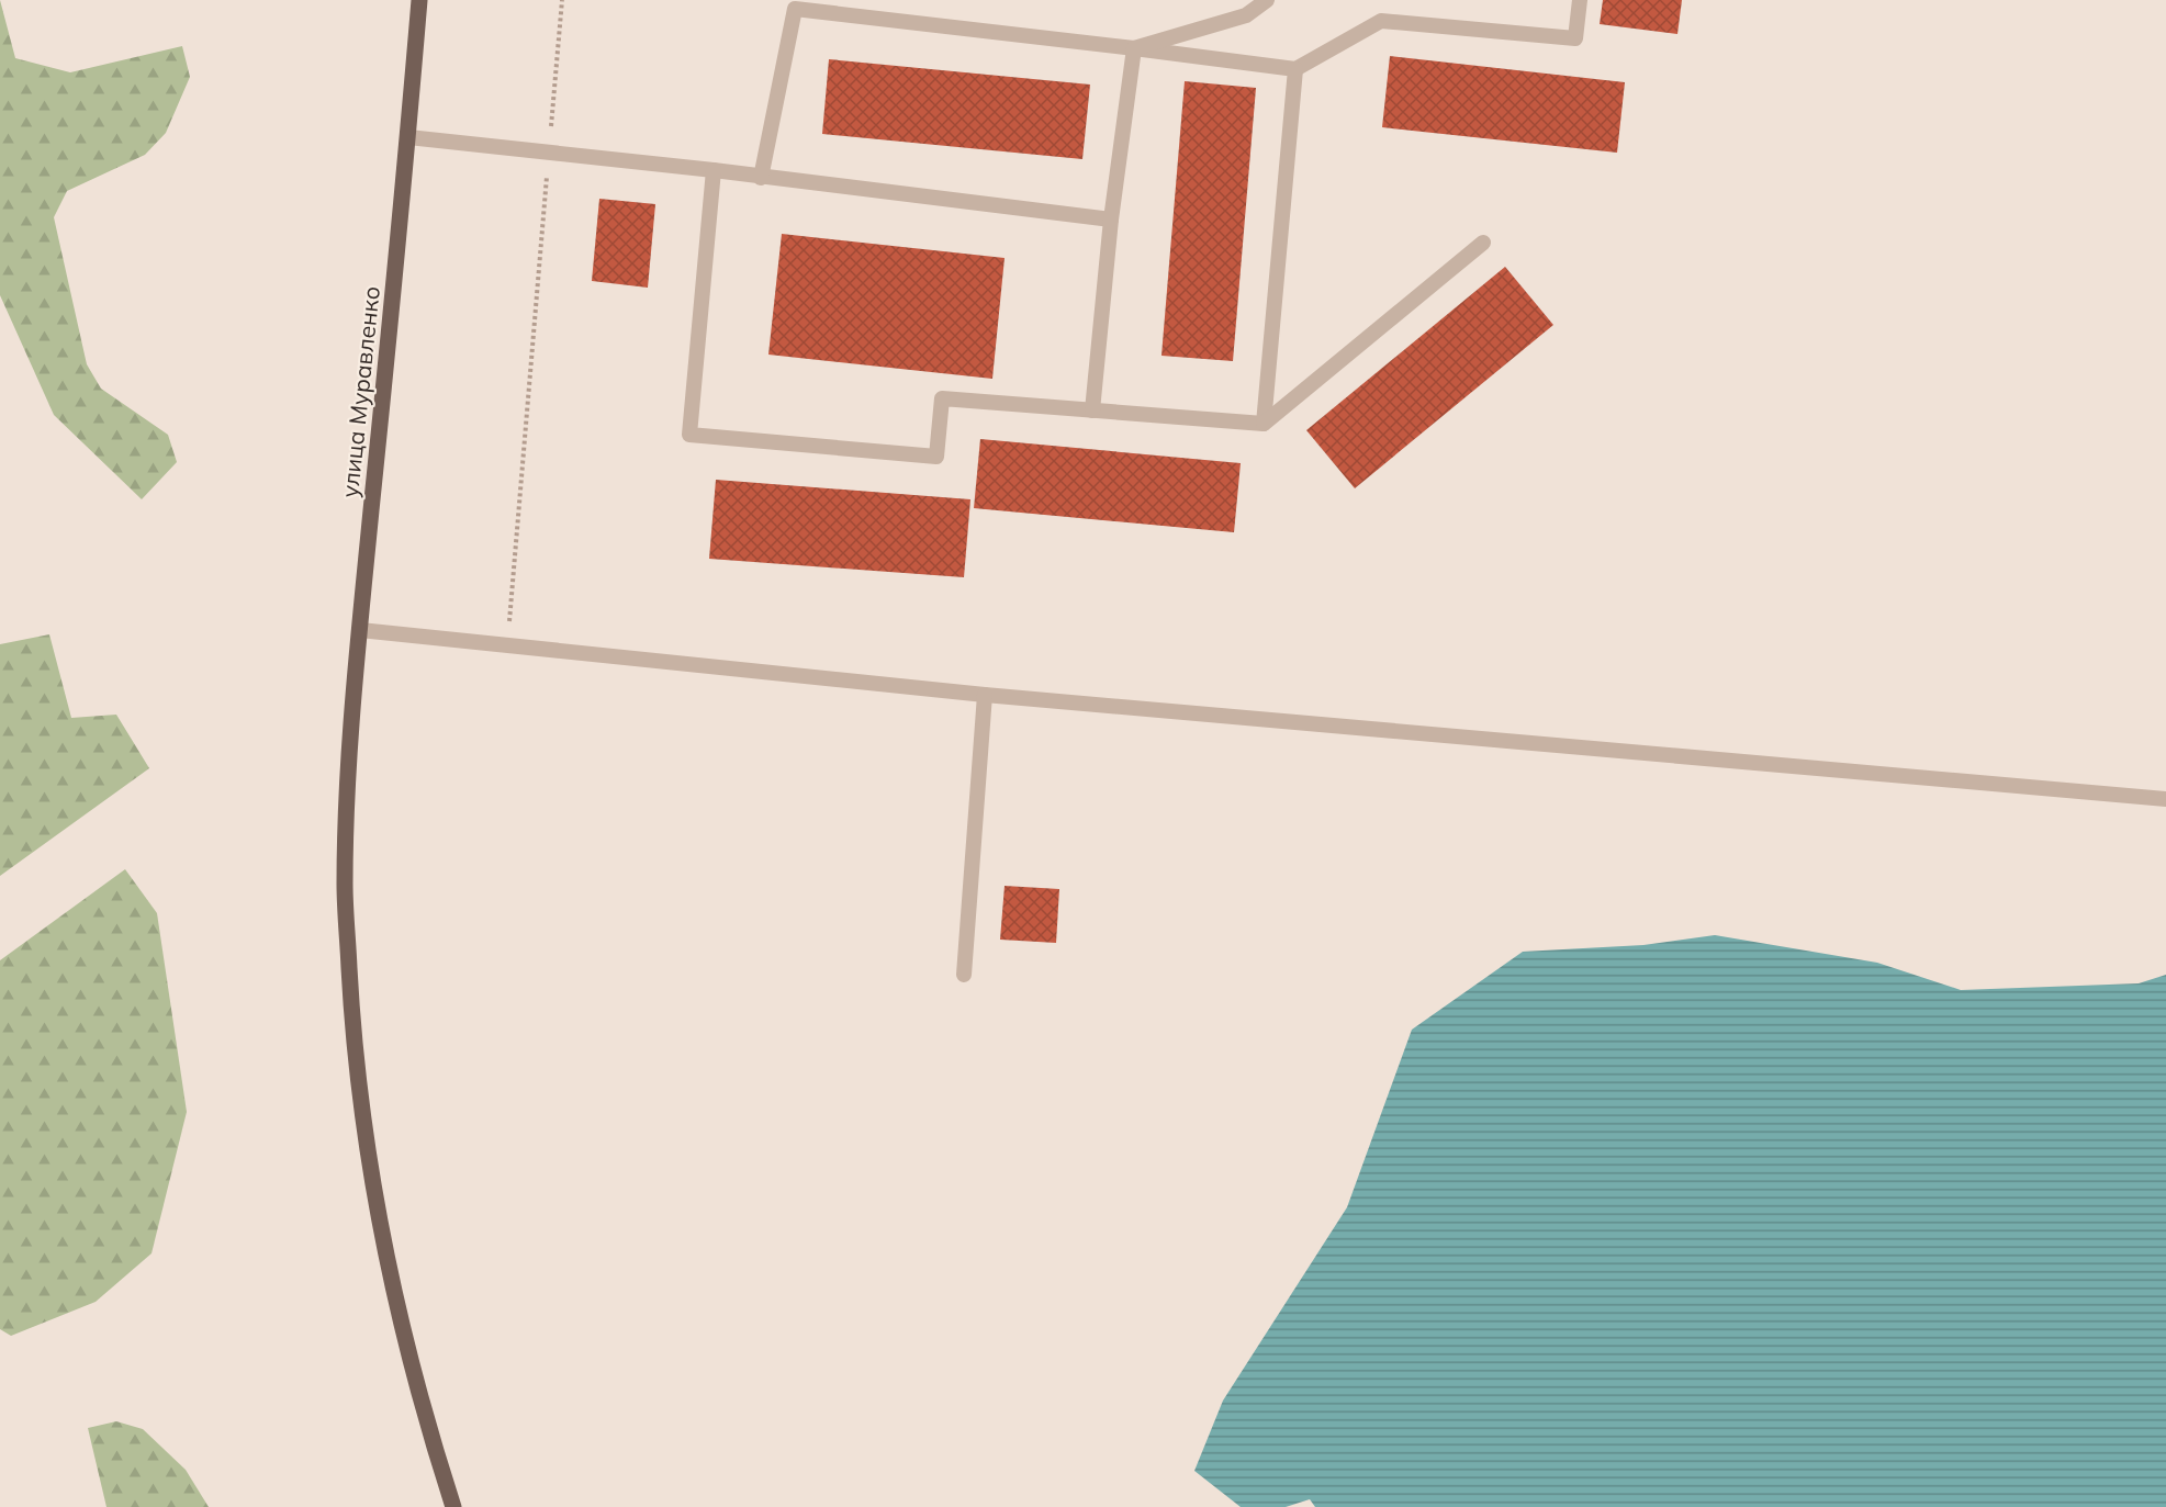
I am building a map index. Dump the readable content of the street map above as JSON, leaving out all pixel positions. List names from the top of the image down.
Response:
{
  "streets": {
    "main road": ["улица Муравленко"]
  }
}
